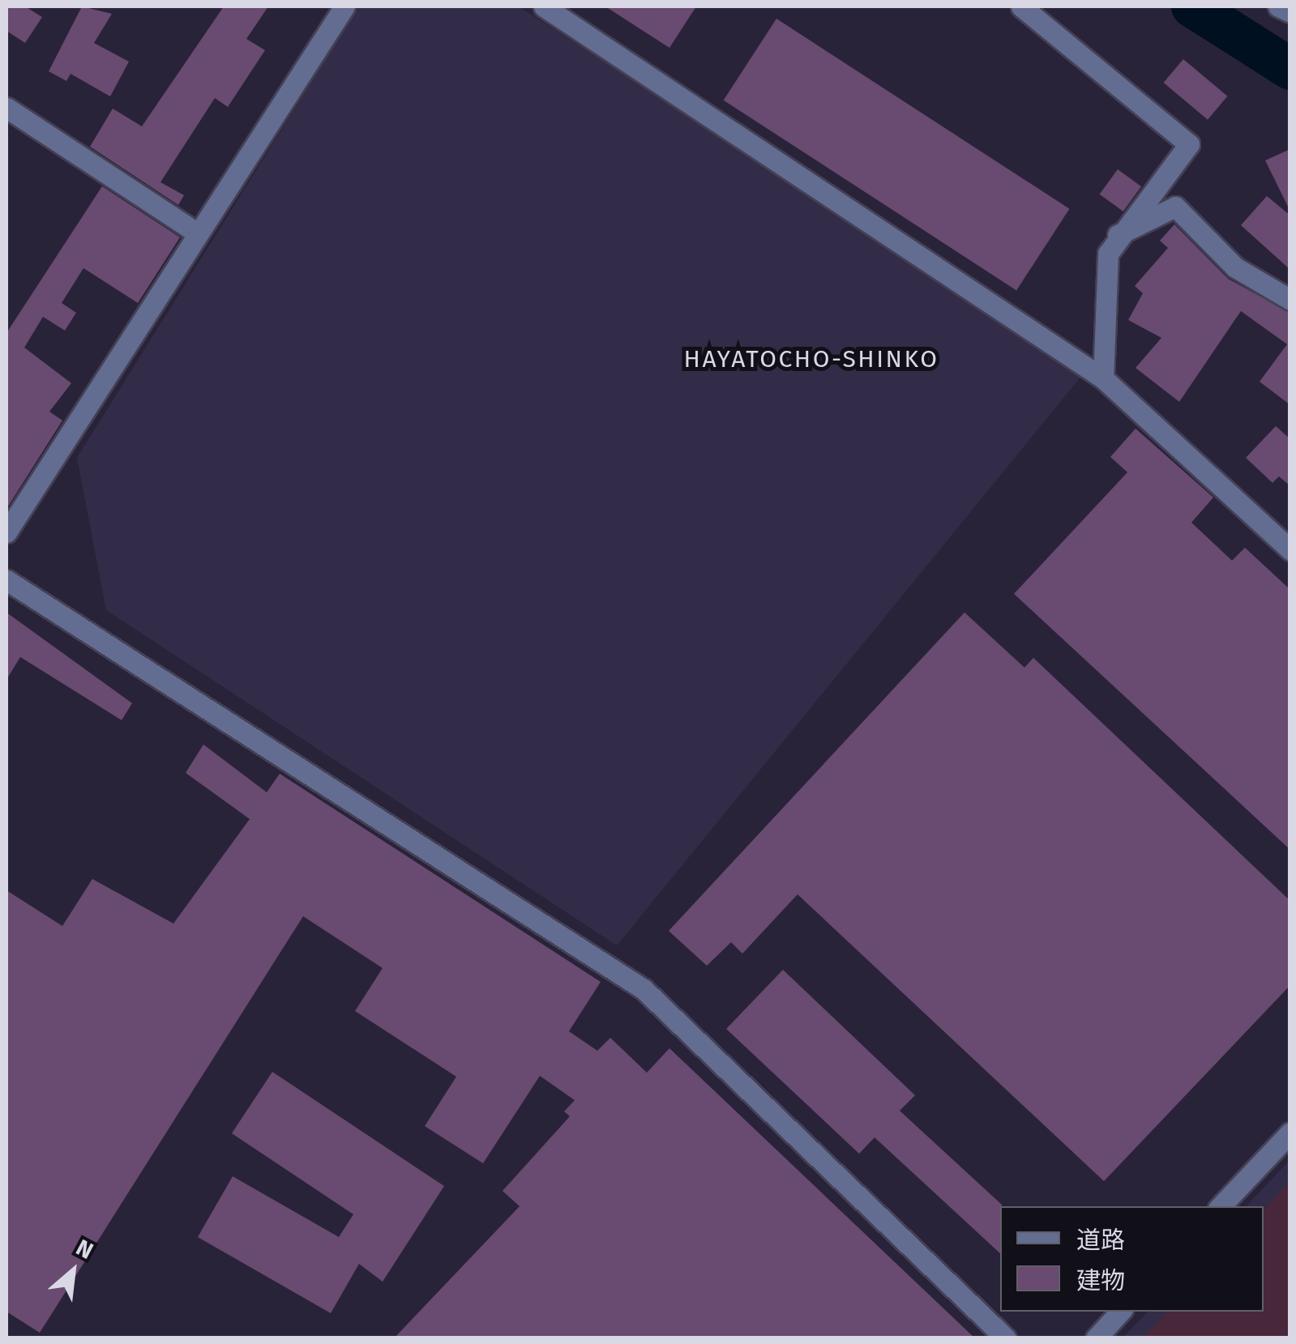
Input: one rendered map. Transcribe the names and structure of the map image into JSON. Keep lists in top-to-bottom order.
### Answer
{
  "districts": ["HAYATOCHO-SHINKO"],
  "legend": ["道路", "建物"],
  "north": "top right"
}
